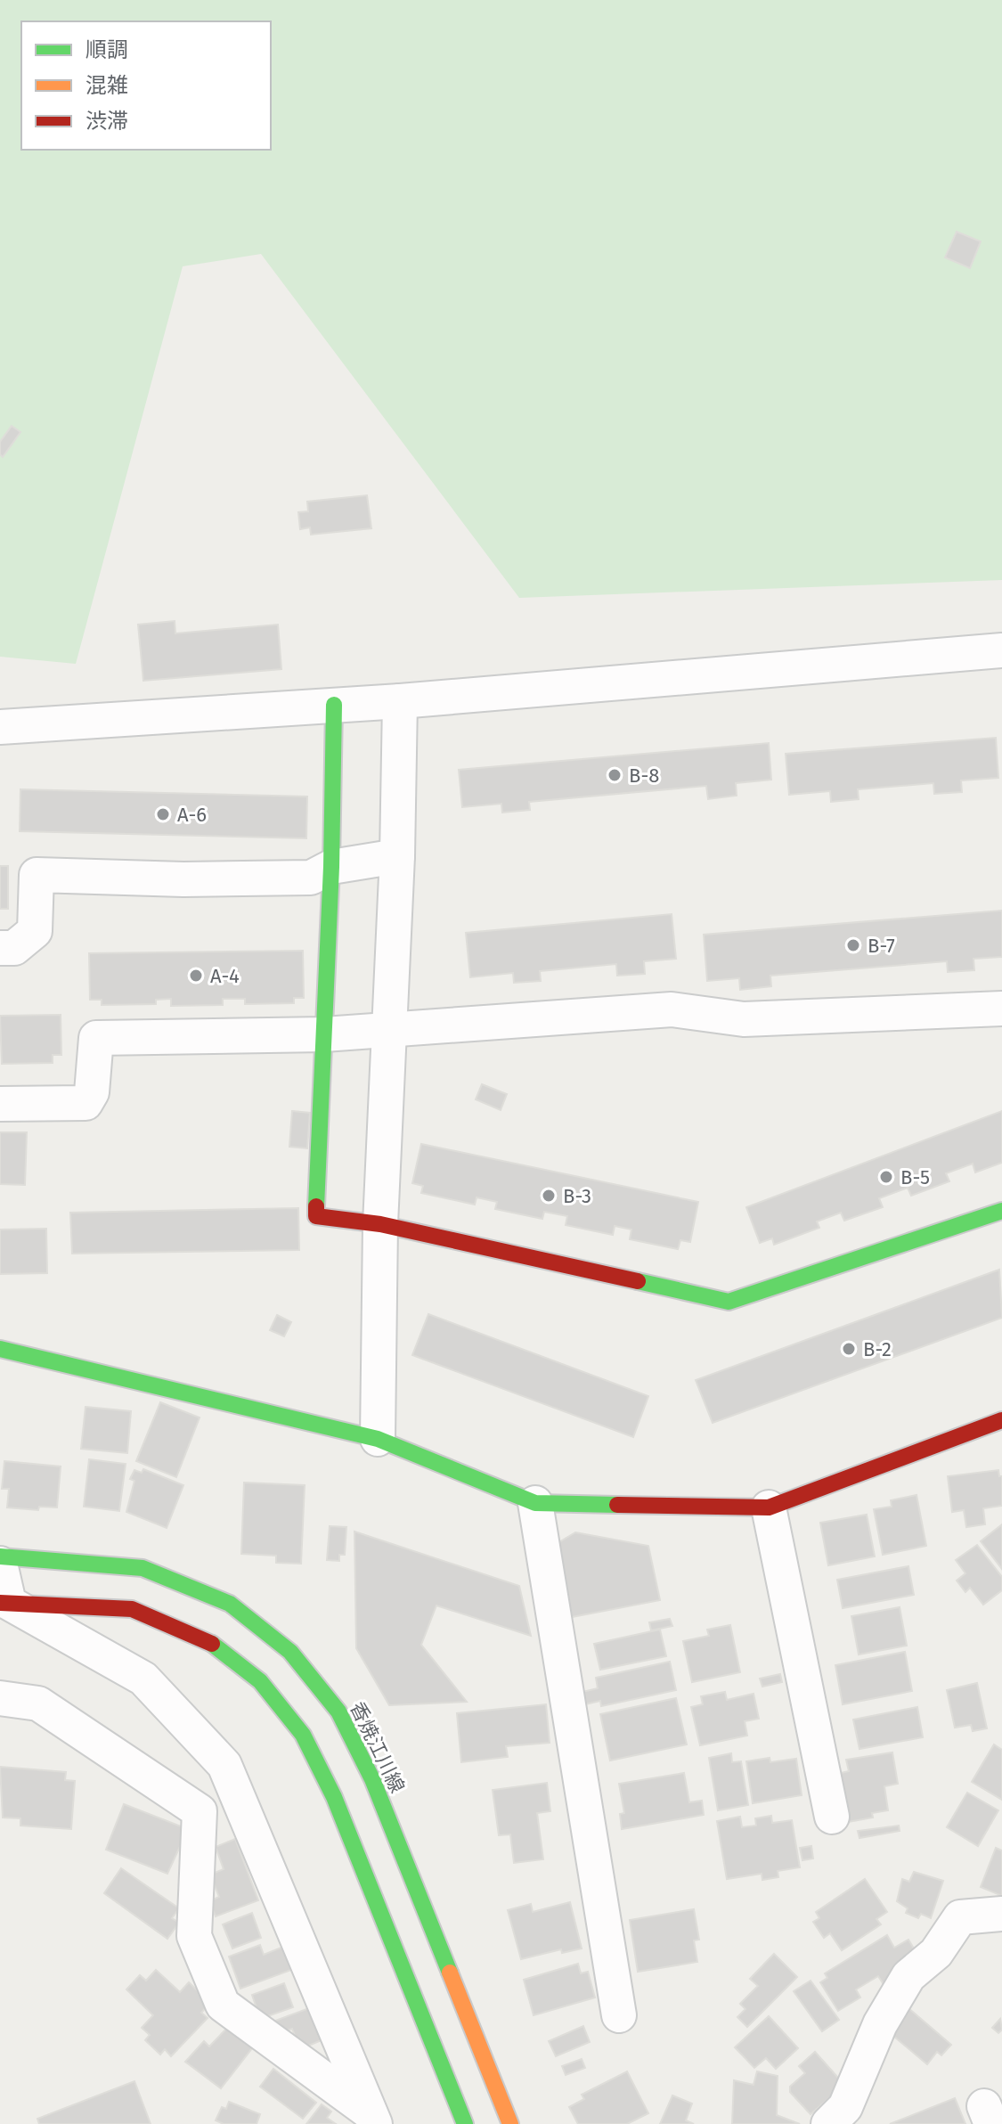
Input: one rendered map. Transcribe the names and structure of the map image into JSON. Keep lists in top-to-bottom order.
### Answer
{
  "streets": {
    "street": ["香焼江川線"]
  },
  "places": [
    "B-8",
    "A-6",
    "B-7",
    "A-4",
    "B-5",
    "B-3",
    "B-2"
  ],
  "legend": ["順調", "混雑", "渋滞"]
}
